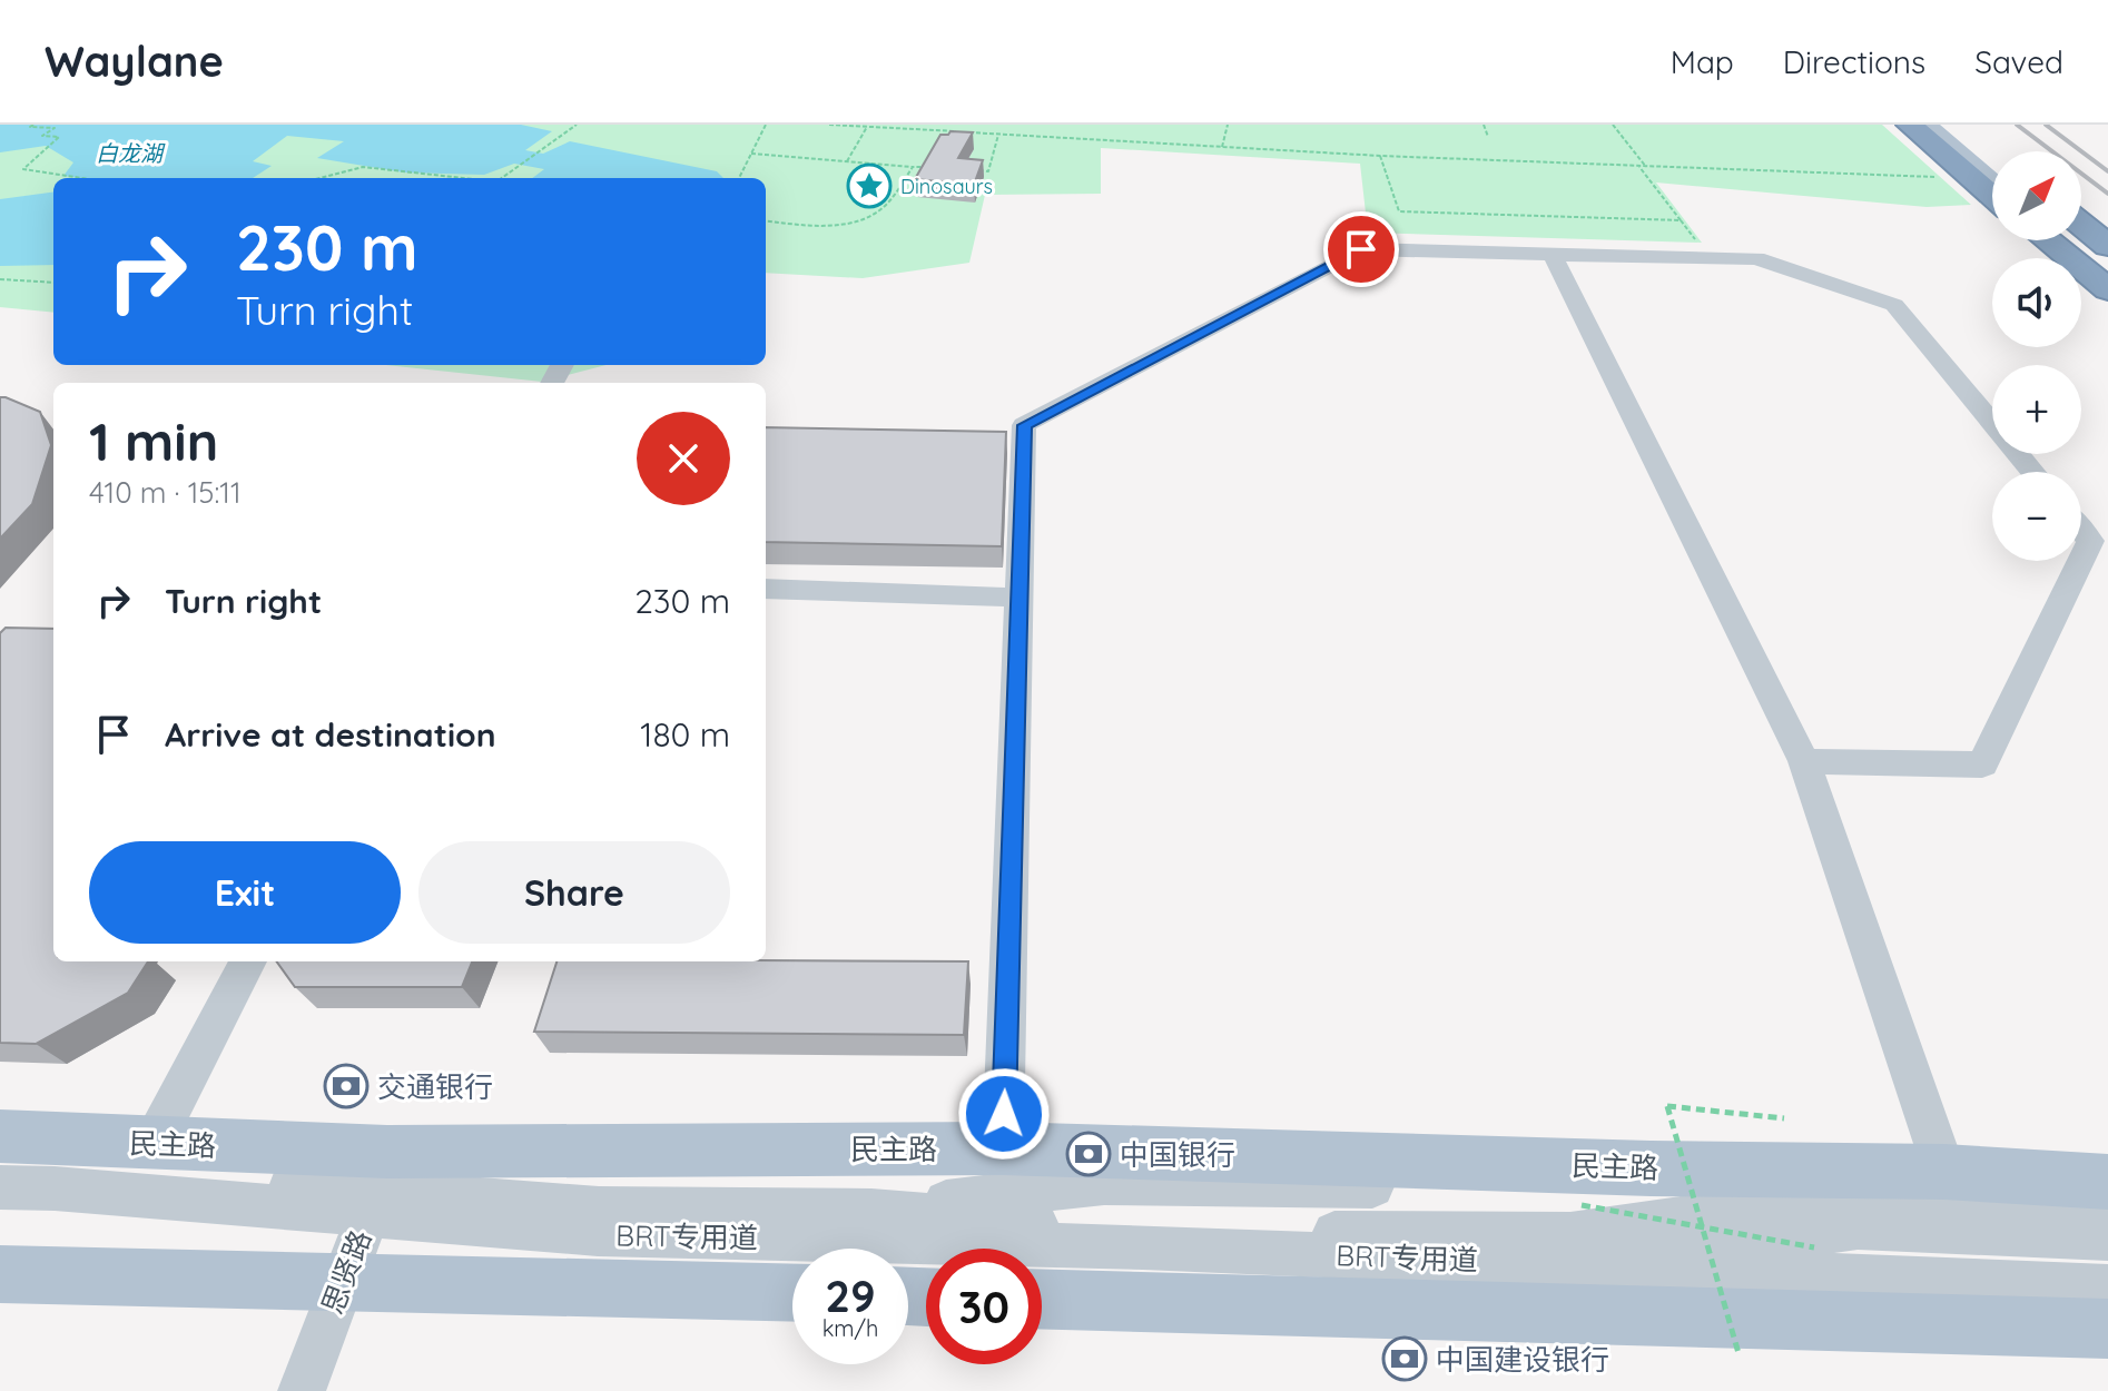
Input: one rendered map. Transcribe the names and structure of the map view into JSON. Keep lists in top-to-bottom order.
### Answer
{
  "streets": {
    "main road": ["民主路"],
    "street": ["BRT专用道", "思贤路"]
  },
  "crossings": [
    ["民主路", "BRT专用道"],
    ["民主路", "思贤路"],
    ["BRT专用道", "思贤路"]
  ],
  "water": ["白龙湖"],
  "places": {
    "place": ["Dinosaurs"],
    "bank": ["交通银行", "中国银行", "中国建设银行"]
  },
  "north": "top right",
  "page": {
    "header": "Waylane",
    "nav": ["Map", "Directions", "Saved"],
    "map_buttons": ["+", "−"],
    "turn": ["230 m", "Turn right"],
    "heading": ["1 min", "410 m · 15:11"],
    "list": [
      {
        "name": "Turn right",
        "value": "230 m"
      },
      {
        "name": "Arrive at destination",
        "value": "180 m"
      }
    ],
    "buttons": ["Exit", "Share"],
    "speed": "29 km/h",
    "limit": "30"
  }
}
